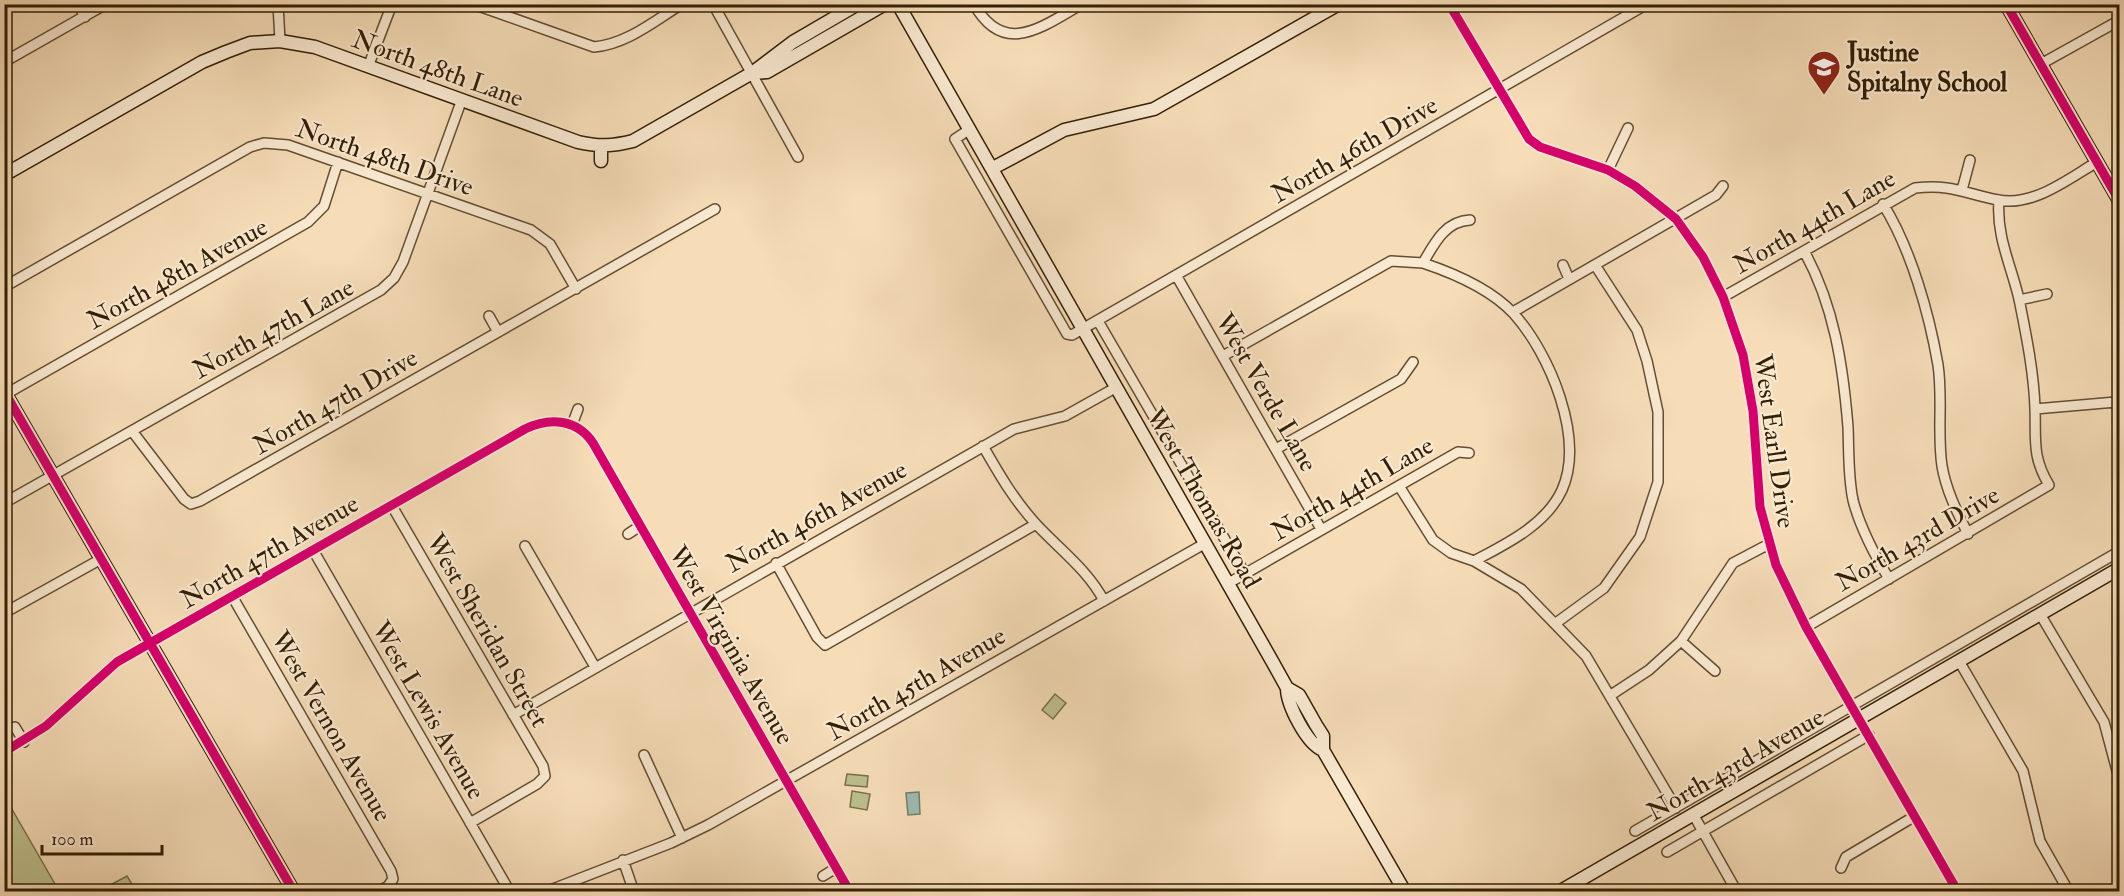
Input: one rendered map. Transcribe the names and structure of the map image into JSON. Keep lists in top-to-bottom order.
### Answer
{
  "streets": {
    "street": [
      "North 48th Lane",
      "North 46th Drive",
      "North 48th Drive",
      "North 44th Lane",
      "North 48th Avenue",
      "North 47th Lane",
      "West Verde Lane",
      "North 47th Drive",
      "West Earll Drive",
      "West Thomas Road",
      "North 46th Avenue",
      "North 43rd Drive",
      "North 47th Avenue",
      "West Sheridan Street",
      "West Virginia Avenue",
      "North 45th Avenue",
      "West Lewis Avenue",
      "West Vernon Avenue",
      "North 43rd Avenue"
    ]
  },
  "crossings": [
    ["North 48th Lane", "North 47th Lane"],
    ["North 46th Drive", "West Verde Lane"],
    ["North 46th Drive", "West Earll Drive"],
    ["North 46th Drive", "West Thomas Road"],
    ["North 48th Drive", "North 48th Avenue"],
    ["North 48th Drive", "North 47th Lane"],
    ["North 48th Drive", "North 47th Drive"],
    ["North 44th Lane", "West Verde Lane"],
    ["North 44th Lane", "West Earll Drive"],
    ["North 44th Lane", "West Thomas Road"],
    ["North 47th Lane", "North 47th Drive"],
    ["West Earll Drive", "North 43rd Drive"],
    ["West Earll Drive", "North 43rd Avenue"],
    ["West Thomas Road", "North 46th Avenue"],
    ["West Thomas Road", "North 45th Avenue"],
    ["North 46th Avenue", "West Sheridan Street"],
    ["North 46th Avenue", "West Virginia Avenue"],
    ["North 47th Avenue", "West Sheridan Street"],
    ["North 47th Avenue", "West Virginia Avenue"],
    ["North 47th Avenue", "West Lewis Avenue"],
    ["North 47th Avenue", "West Vernon Avenue"],
    ["West Sheridan Street", "West Lewis Avenue"],
    ["West Virginia Avenue", "North 45th Avenue"]
  ],
  "places": {
    "school or university": ["Justine Spitalny School"]
  },
  "scale_bar": "100 m"
}
